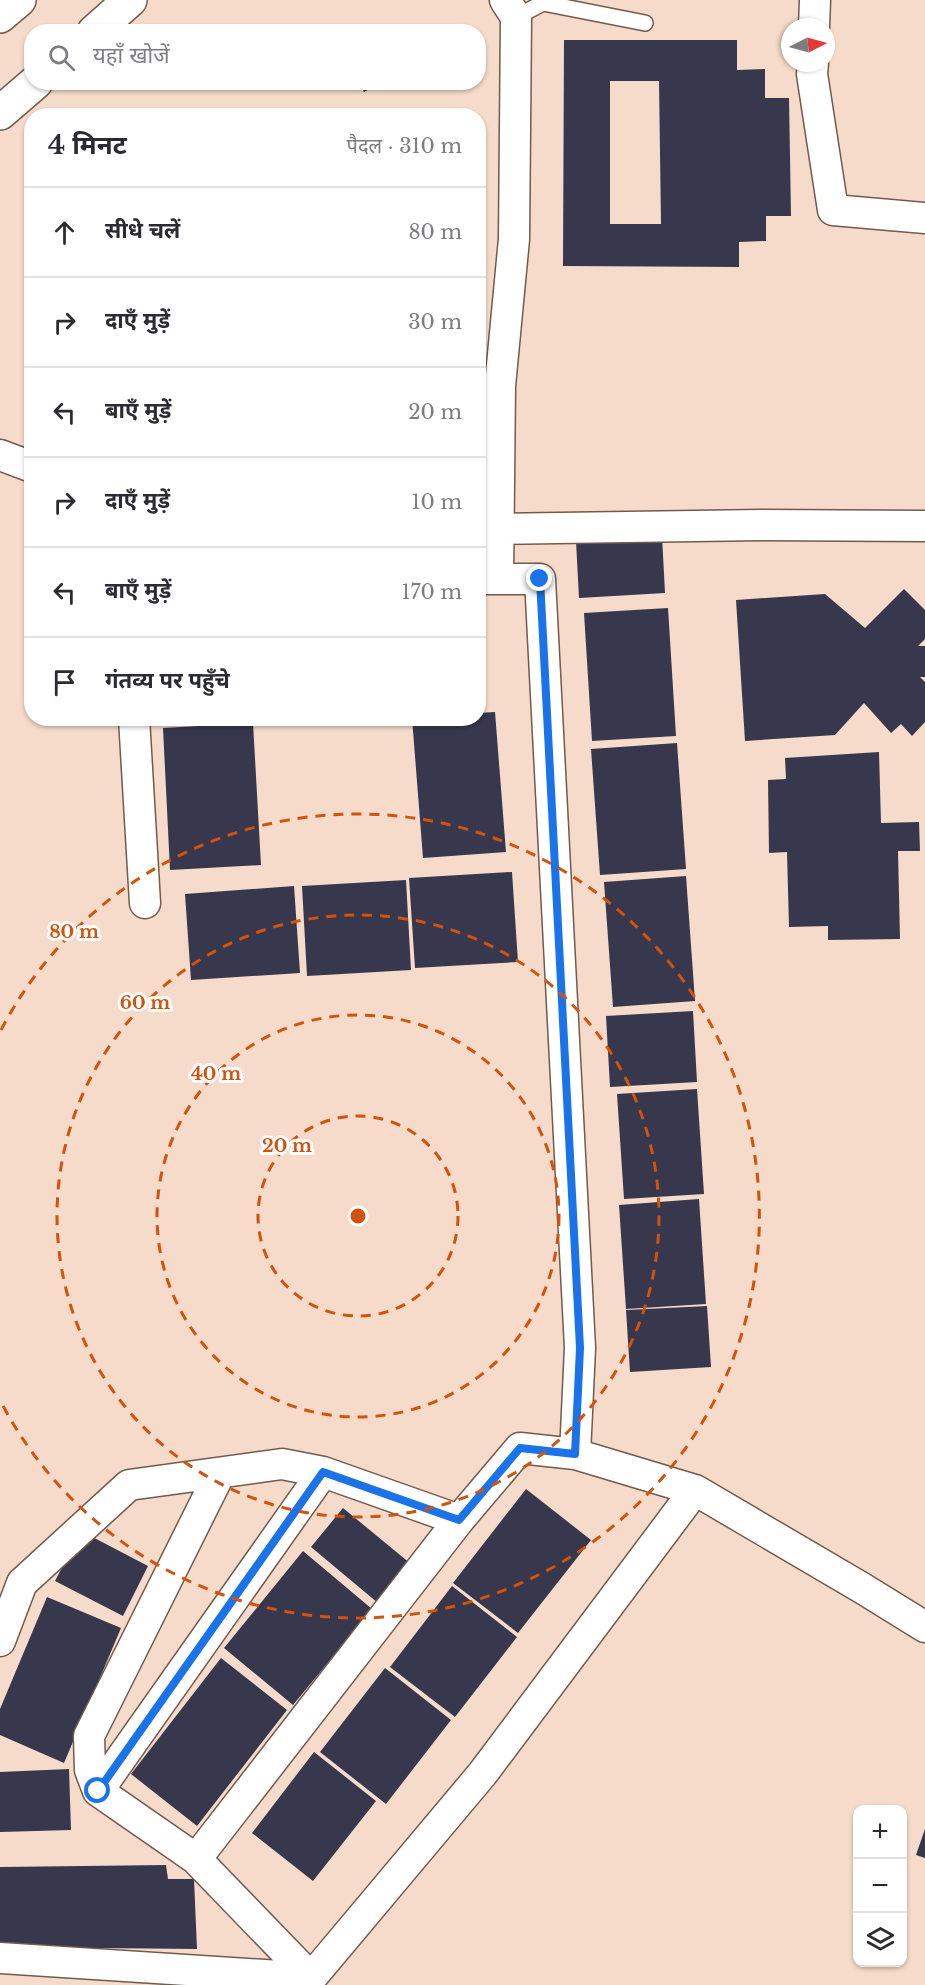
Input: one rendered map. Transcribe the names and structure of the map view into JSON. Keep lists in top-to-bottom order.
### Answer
{
  "north": "right",
  "page": {
    "search": "यहाँ खोजें",
    "heading": ["4 मिनट", "पैदल · 310 m"],
    "list": [
      ["सीधे चलें", "80 m"],
      ["दाएँ मुड़ें", "30 m"],
      ["बाएँ मुड़ें", "20 m"],
      ["दाएँ मुड़ें", "10 m"],
      ["बाएँ मुड़ें", "170 m"],
      "गंतव्य पर पहुँचे"
    ],
    "map_buttons": ["+", "−"]
  },
  "rings": [
    "80 m",
    "60 m",
    "40 m",
    "20 m"
  ]
}
